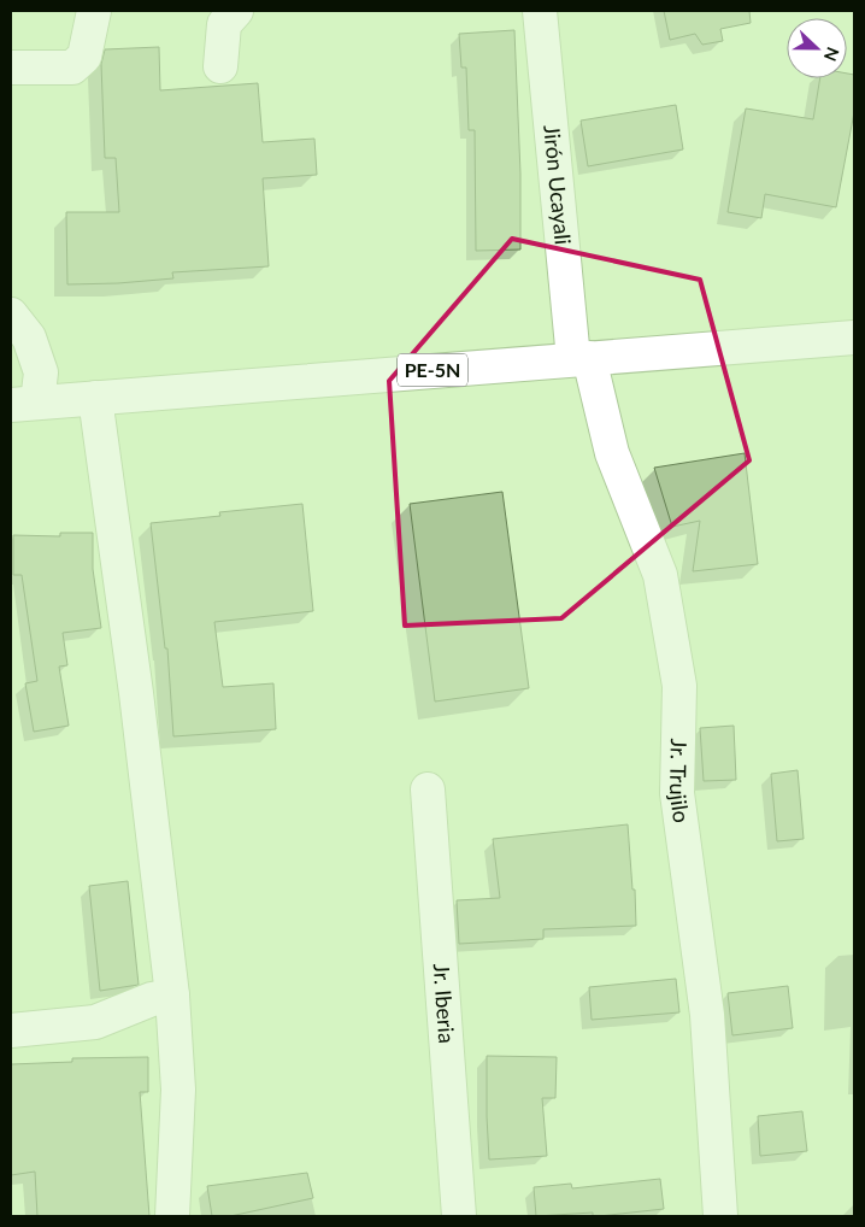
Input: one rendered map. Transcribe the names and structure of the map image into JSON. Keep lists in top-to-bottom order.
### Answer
{
  "streets": {
    "main road": [
      "Jirón Ucayali",
      "PE-5N",
      "Jr. Trujilo",
      "Jr. Iberia"
    ]
  },
  "crossings": [
    ["Jirón Ucayali", "PE-5N"],
    ["Jirón Ucayali", "Jr. Trujilo"],
    ["PE-5N", "Jr. Trujilo"]
  ],
  "north": "right"
}
